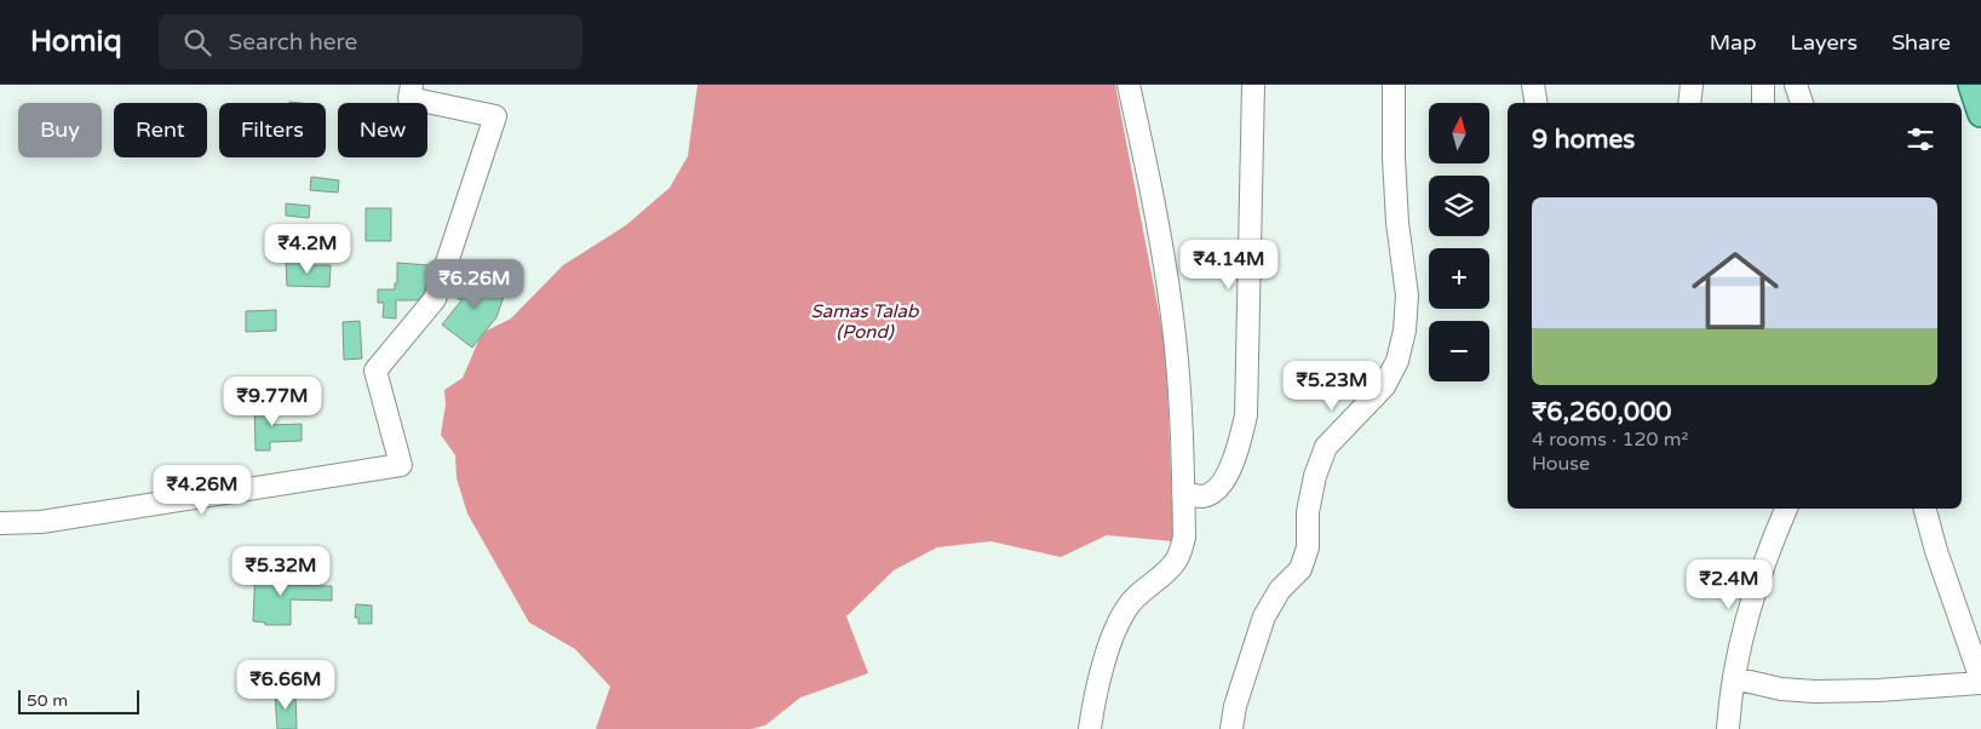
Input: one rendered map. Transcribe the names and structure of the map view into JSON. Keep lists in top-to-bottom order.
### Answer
{
  "water": ["Samas Talab (Pond)"],
  "scale_bar": "50 m",
  "north": "top",
  "page": {
    "header": "Homiq",
    "search": "Search here",
    "nav": ["Map", "Layers", "Share"],
    "map_buttons": ["+", "−"],
    "chip": [
      "Buy",
      "Rent",
      "Filters",
      "New"
    ],
    "heading": "9 homes",
    "list": [
      {
        "name": "₹6,260,000",
        "note": "4 rooms · 120 m² · House"
      }
    ],
    "price": [
      "₹4.2M",
      "₹4.14M",
      "₹6.26M",
      "₹5.23M",
      "₹9.77M",
      "₹4.26M",
      "₹5.32M",
      "₹2.4M",
      "₹6.66M"
    ],
    "scale": "50 m"
  }
}
